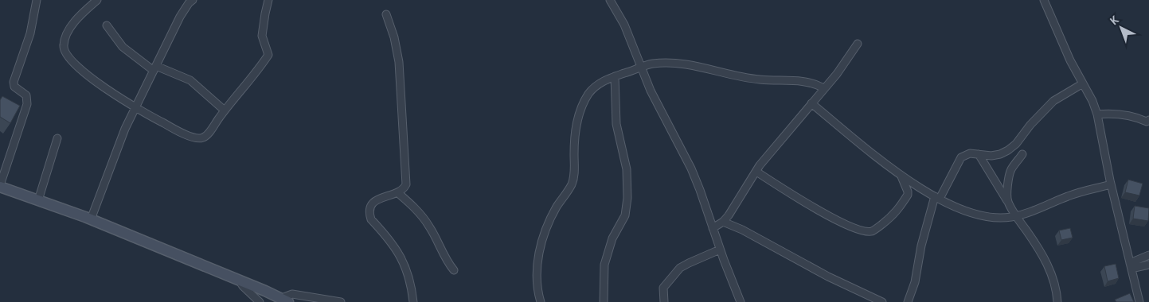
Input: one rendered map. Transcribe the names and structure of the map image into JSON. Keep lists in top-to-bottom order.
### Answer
{
  "north": "top left"
}
